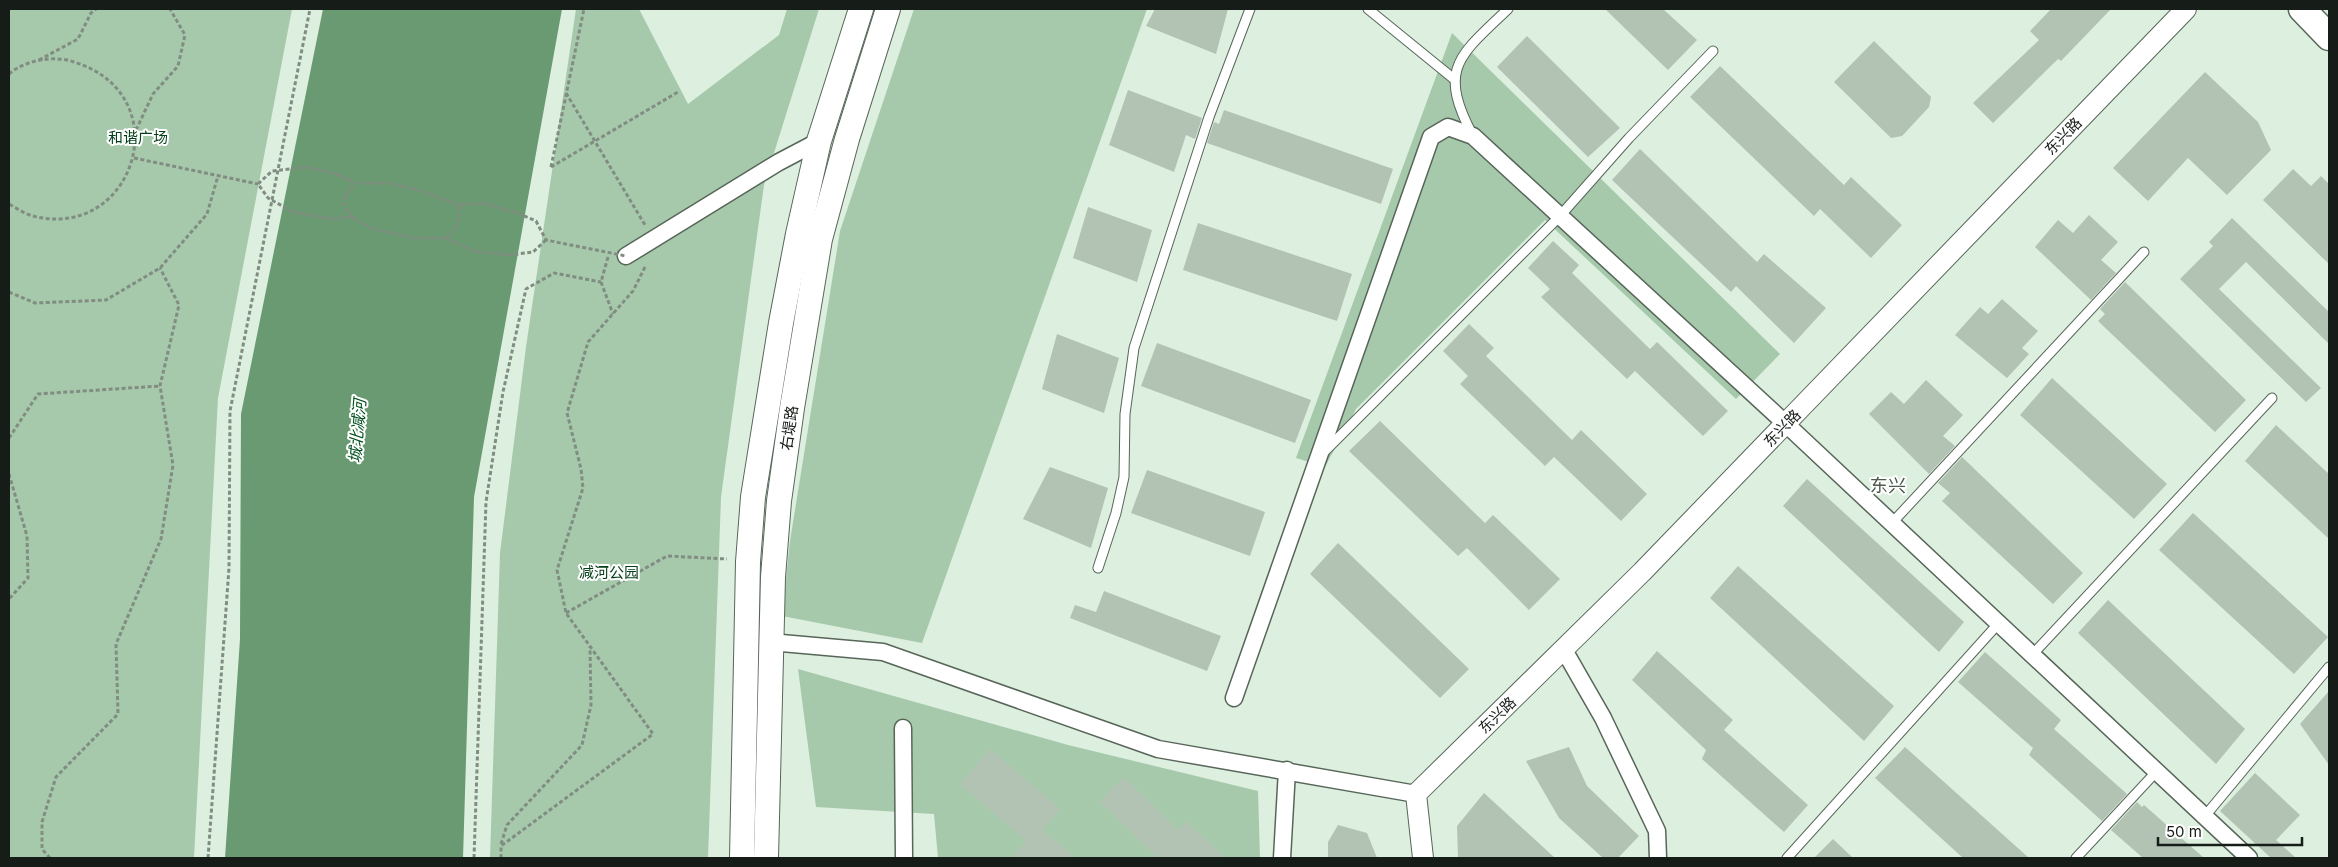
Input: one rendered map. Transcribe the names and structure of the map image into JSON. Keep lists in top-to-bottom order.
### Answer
{
  "streets": {
    "main road": ["右堤路"],
    "street": ["东兴路"]
  },
  "districts": ["东兴"],
  "water": ["城北减河"],
  "parks": ["和谐广场", "减河公园"],
  "scale_bar": "50 m"
}
